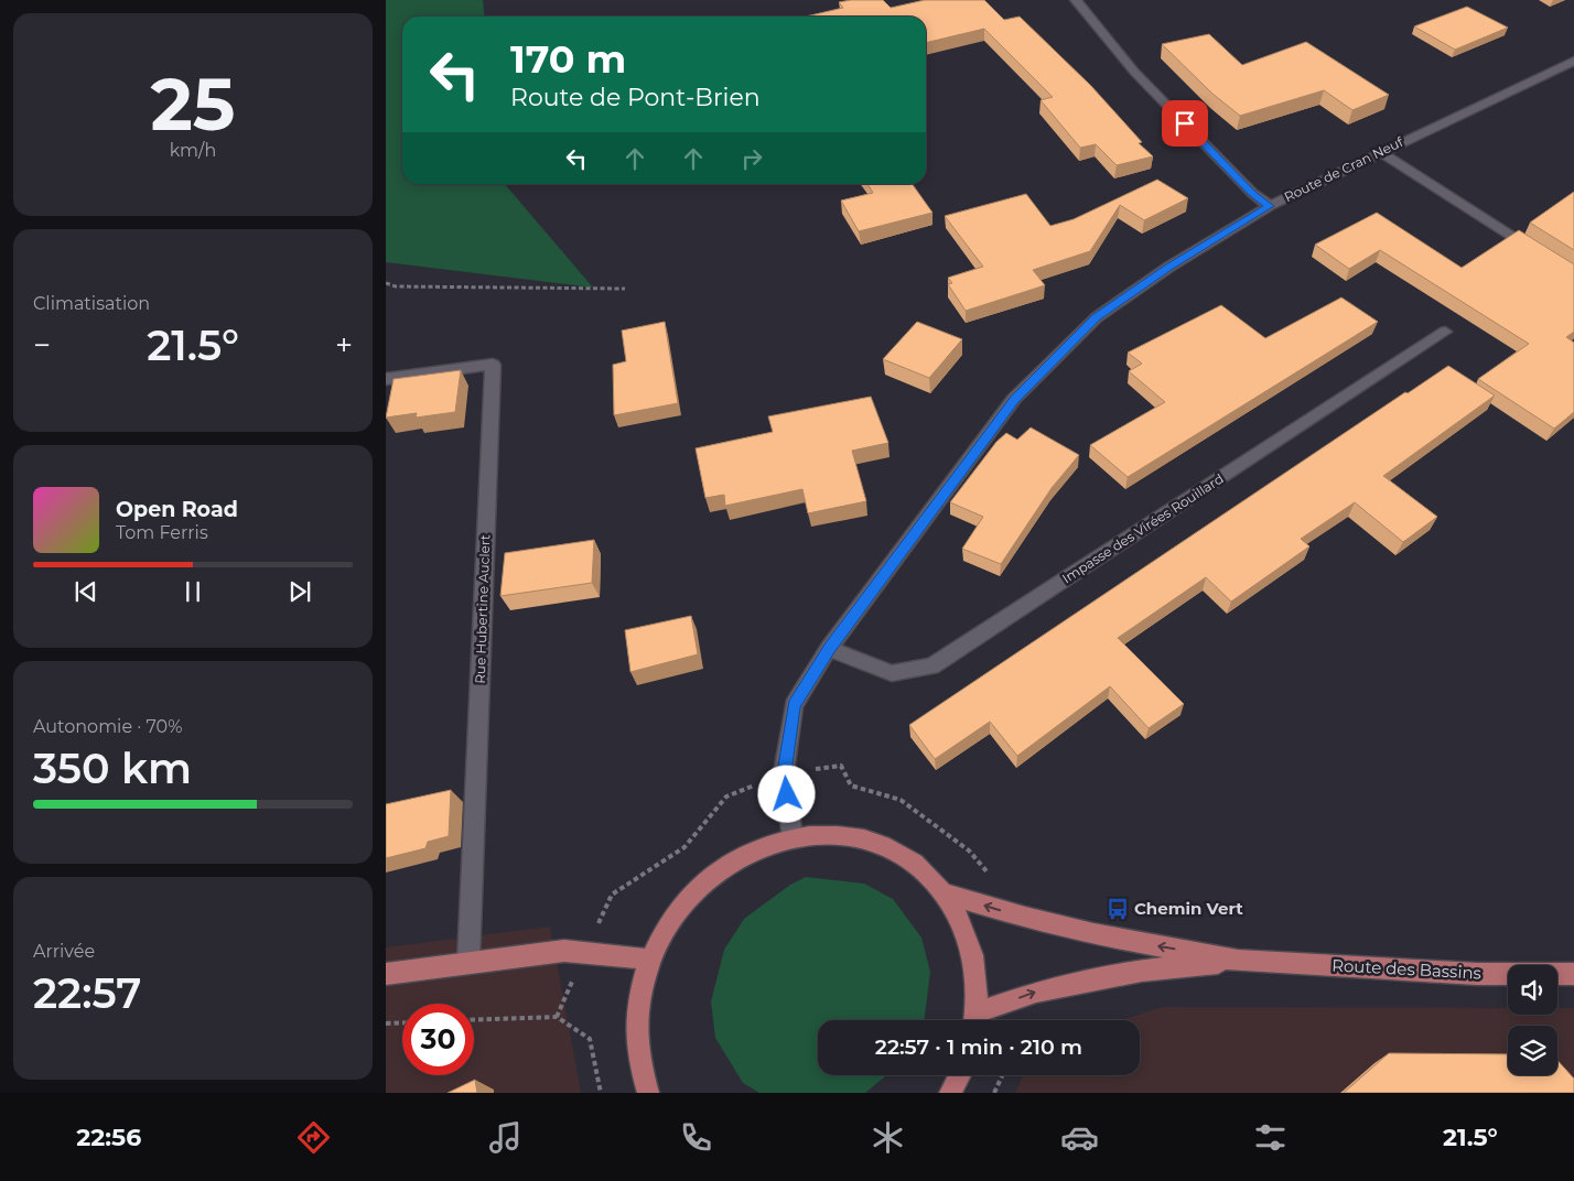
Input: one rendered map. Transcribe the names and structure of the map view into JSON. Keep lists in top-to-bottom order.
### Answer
{
  "streets": {
    "main road": ["Route des Bassins"],
    "street": ["Route de Cran Neuf", "Impasse des Virées Rouillard", "Rue Hubertine Auclert"]
  },
  "crossings": [
    ["Route de Cran Neuf", "Impasse des Virées Rouillard"]
  ],
  "places": {
    "bus stop": ["Chemin Vert"]
  },
  "page": {
    "tile": [
      ["25", "km/h"],
      "Climatisation",
      ["Autonomie · 70%", "350 km"],
      ["Arrivée", "22:57"]
    ],
    "turn": ["170 m", "Route de Pont-Brien"],
    "heat": ["−", "21.5°", "+"],
    "song": ["Open Road", "Tom Ferris"],
    "limit": "30",
    "trip": "22:57 · 1 min · 210 m",
    "tabs": ["22:56", "21.5°"]
  }
}
